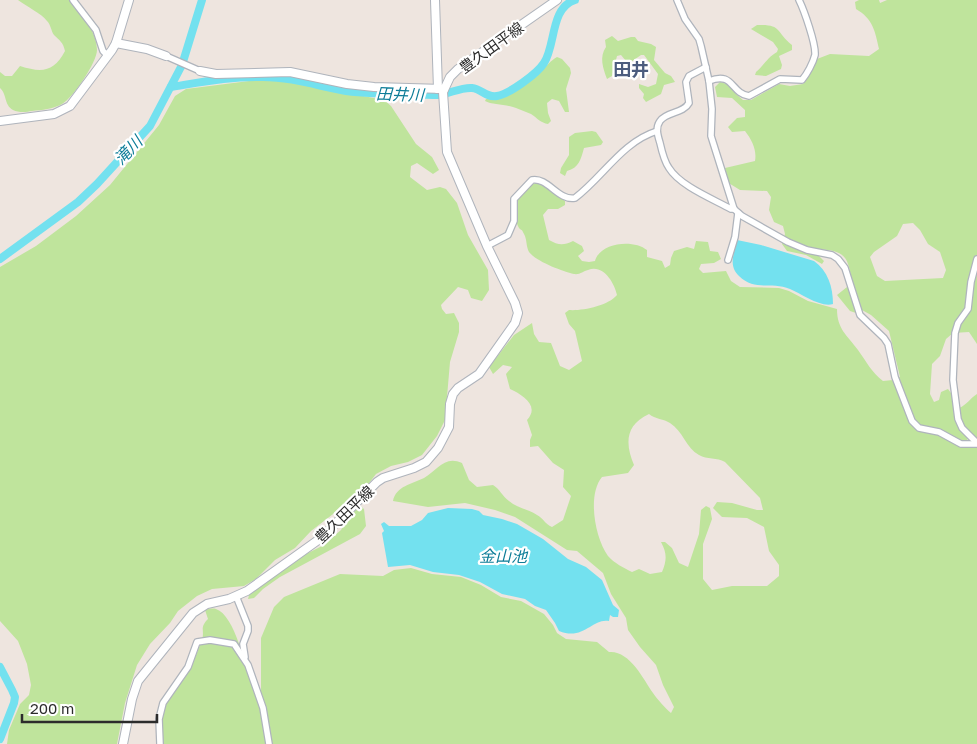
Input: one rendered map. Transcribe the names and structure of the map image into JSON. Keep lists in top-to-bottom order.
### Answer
{
  "streets": {
    "main road": ["豊久田平線"]
  },
  "districts": ["田井"],
  "water": ["田井川", "滝川", "金山池"],
  "scale_bar": "200 m"
}
